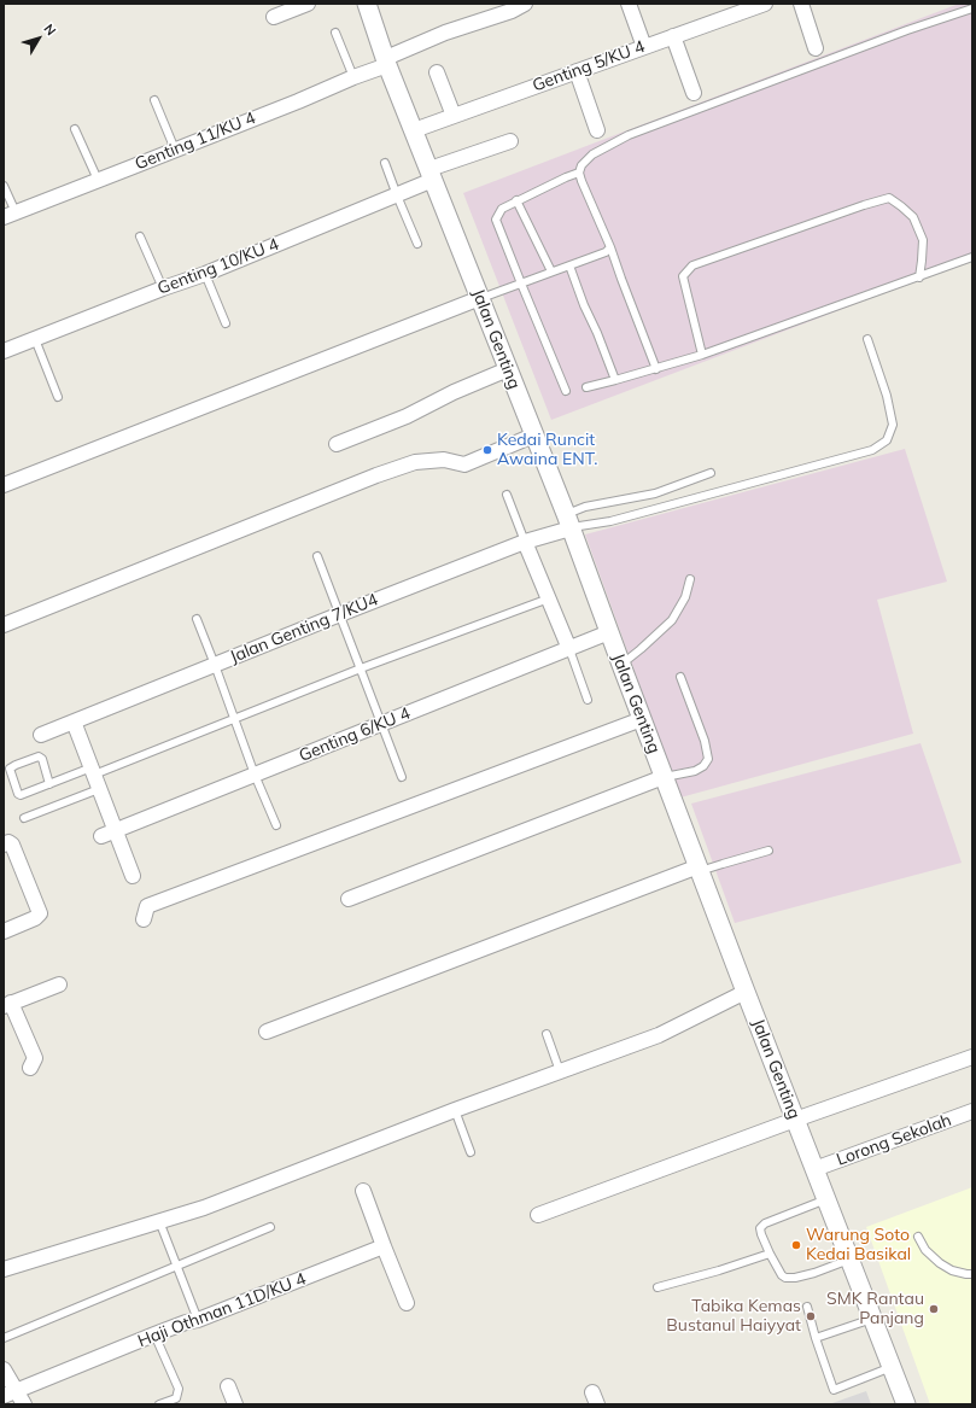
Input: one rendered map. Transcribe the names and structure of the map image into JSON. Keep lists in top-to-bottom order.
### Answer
{
  "streets": {
    "street": [
      "Genting 5/KU 4",
      "Genting 11/KU 4",
      "Genting 10/KU 4",
      "Jalan Genting",
      "Jalan Genting 7/KU4",
      "Genting 6/KU 4",
      "Lorong Sekolah",
      "Haji Othman 11D/KU 4"
    ]
  },
  "crossings": [
    ["Genting 5/KU 4", "Jalan Genting"],
    ["Genting 11/KU 4", "Jalan Genting"],
    ["Genting 10/KU 4", "Jalan Genting"],
    ["Jalan Genting", "Jalan Genting 7/KU4"],
    ["Jalan Genting", "Genting 6/KU 4"],
    ["Jalan Genting", "Lorong Sekolah"]
  ],
  "places": [
    "Kedai Runcit Awaina ENT.",
    "Warung Soto Kedai Basikal",
    "SMK Rantau Panjang",
    "Tabika Kemas Bustanul Haiyyat"
  ],
  "north": "top right"
}
